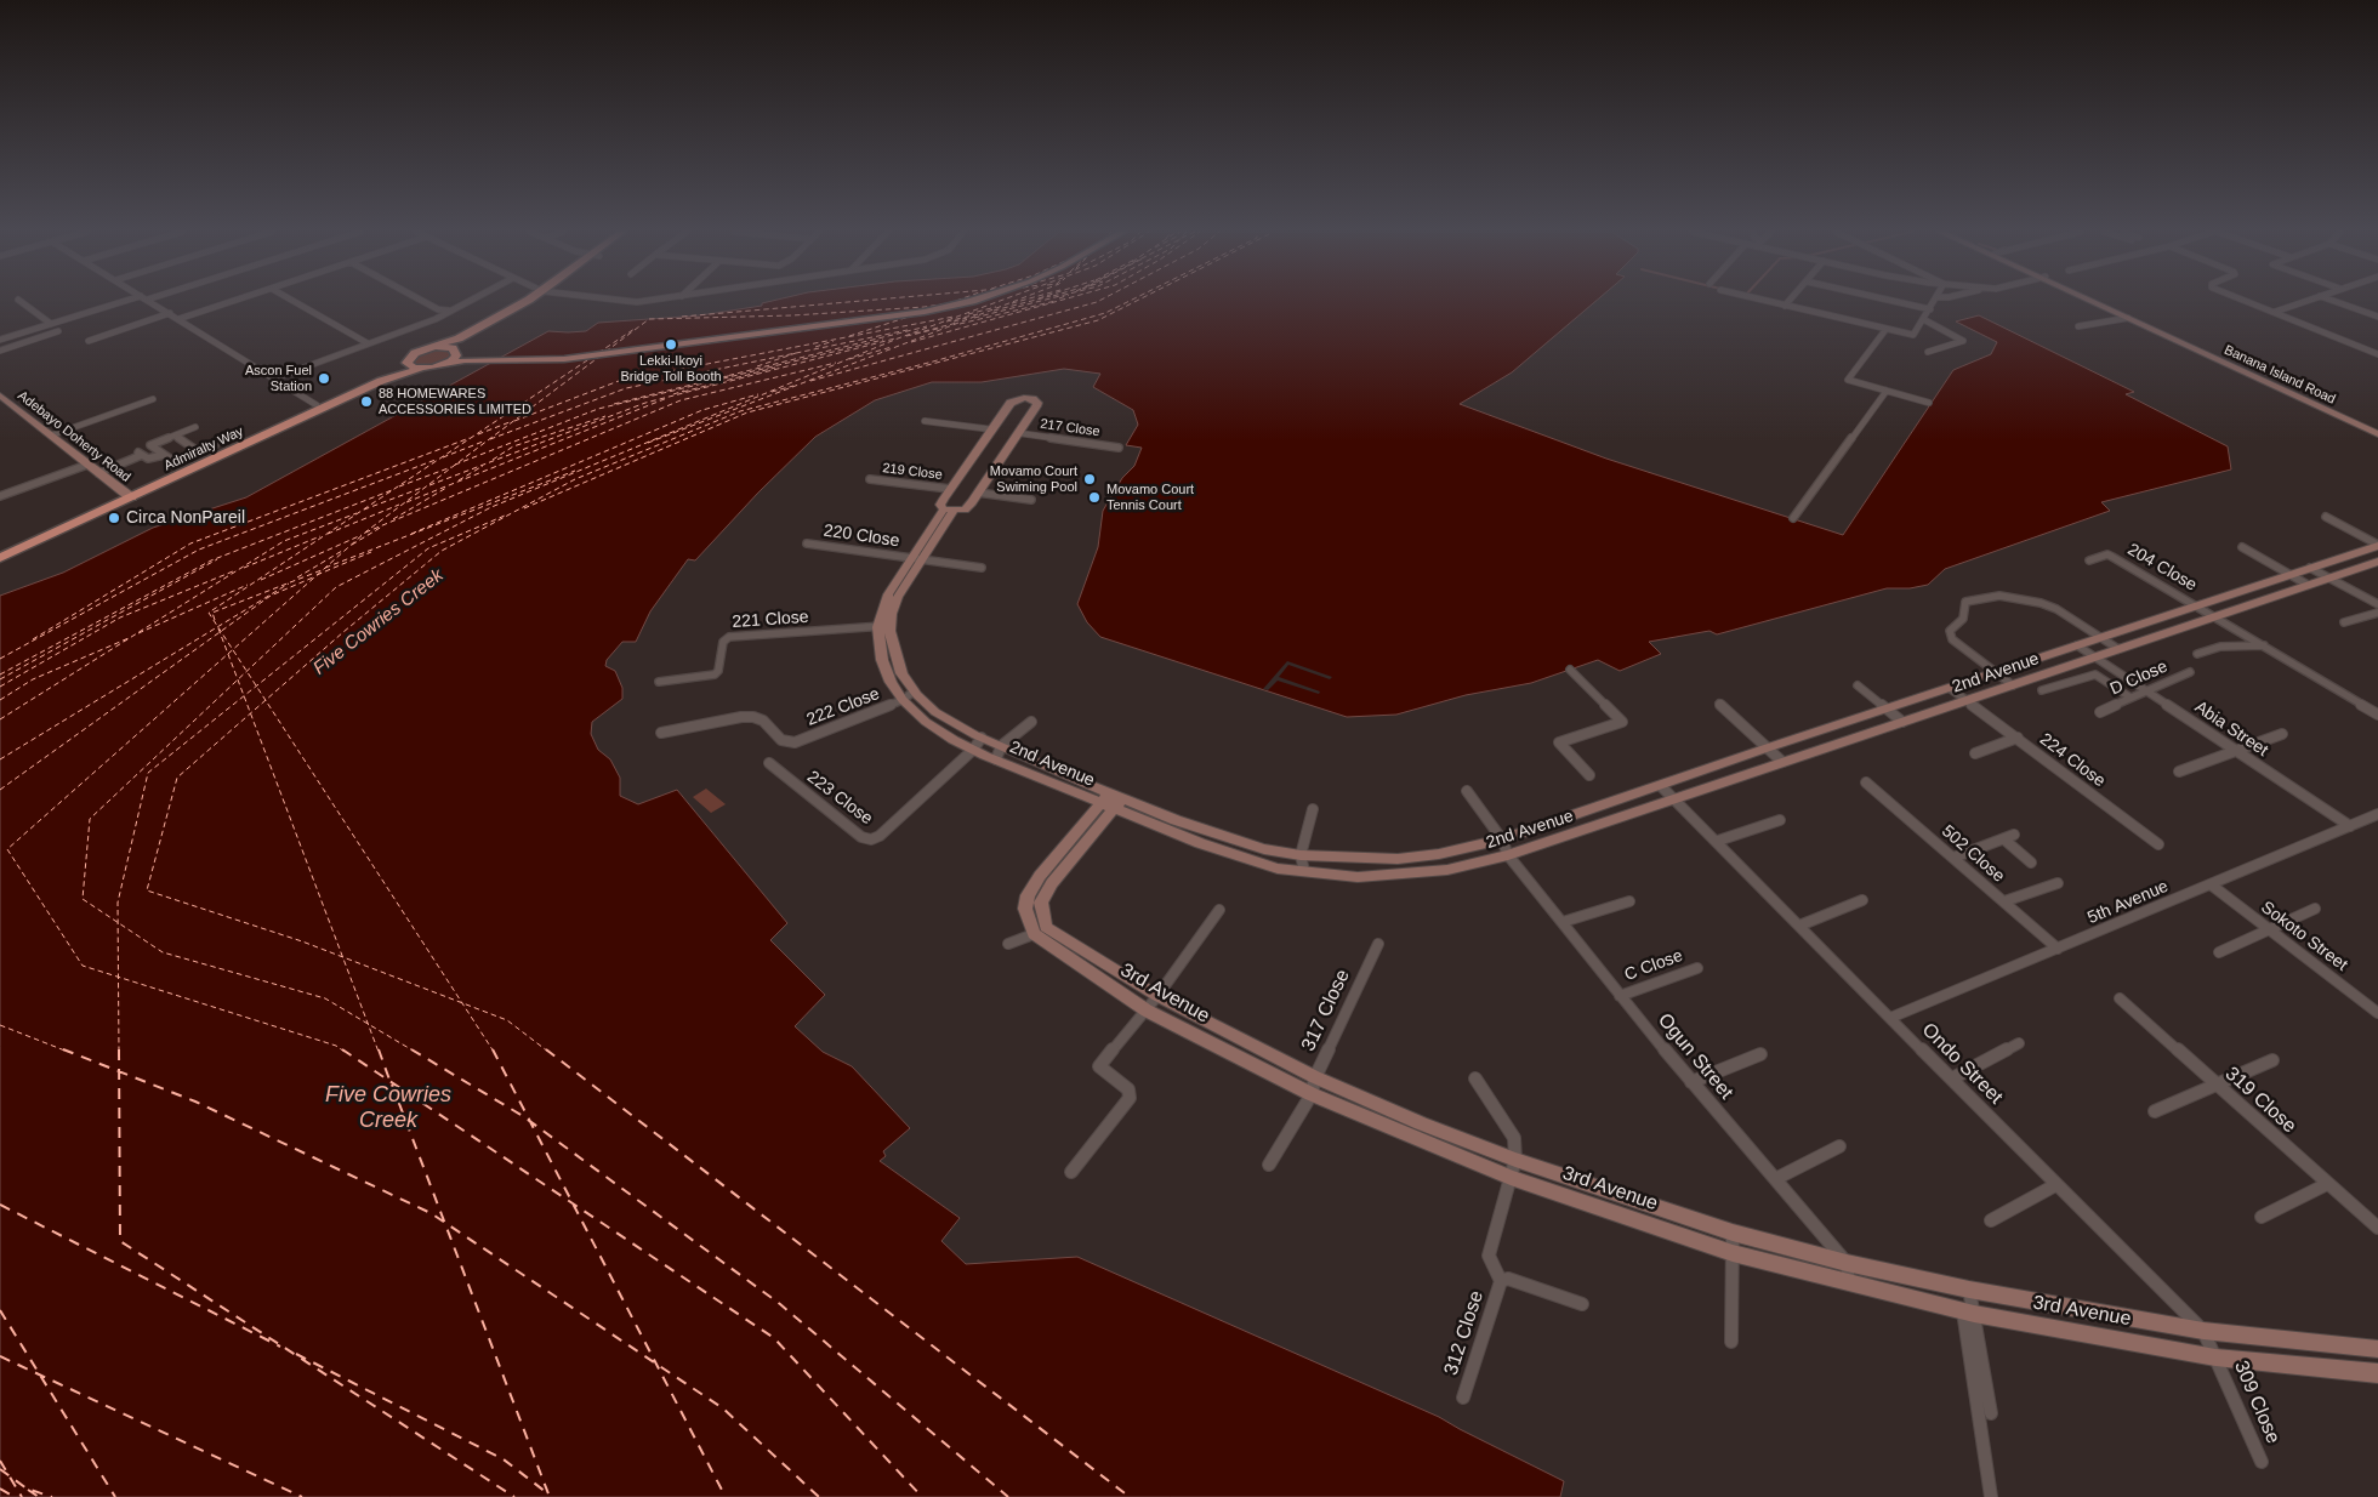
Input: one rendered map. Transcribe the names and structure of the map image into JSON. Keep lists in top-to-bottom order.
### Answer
{
  "streets": {
    "main road": ["Admiralty Way"],
    "street": [
      "Banana Island Road",
      "217 Close",
      "Adebayo Doherty Road",
      "219 Close",
      "220 Close",
      "204 Close",
      "221 Close",
      "2nd Avenue",
      "D Close",
      "222 Close",
      "Abia Street",
      "224 Close",
      "223 Close",
      "502 Close",
      "5th Avenue",
      "Sokoto Street",
      "C Close",
      "3rd Avenue",
      "317 Close",
      "Ogun Street",
      "Ondo Street",
      "319 Close",
      "312 Close",
      "309 Close"
    ]
  },
  "crossings": [
    ["217 Close", "2nd Avenue"],
    ["Adebayo Doherty Road", "Admiralty Way"],
    ["219 Close", "2nd Avenue"],
    ["220 Close", "2nd Avenue"],
    ["204 Close", "2nd Avenue"],
    ["221 Close", "2nd Avenue"],
    ["2nd Avenue", "222 Close"],
    ["2nd Avenue", "Abia Street"],
    ["2nd Avenue", "224 Close"],
    ["2nd Avenue", "223 Close"],
    ["2nd Avenue", "Ogun Street"],
    ["2nd Avenue", "Ondo Street"],
    ["D Close", "Abia Street"],
    ["Abia Street", "5th Avenue"],
    ["502 Close", "5th Avenue"],
    ["5th Avenue", "Sokoto Street"],
    ["5th Avenue", "Ondo Street"],
    ["C Close", "Ogun Street"],
    ["3rd Avenue", "317 Close"],
    ["3rd Avenue", "Ogun Street"],
    ["3rd Avenue", "Ondo Street"],
    ["3rd Avenue", "312 Close"],
    ["3rd Avenue", "309 Close"],
    ["Ondo Street", "309 Close"]
  ],
  "water": ["Five Cowries Creek"],
  "places": [
    "Lekki-Ikoyi Bridge Toll Booth",
    "Ascon Fuel Station",
    "88 HOMEWARES ACCESSORIES LIMITED",
    "Movamo Court Swiming Pool",
    "Movamo Court Tennis Court",
    "Circa NonPareil"
  ]
}
